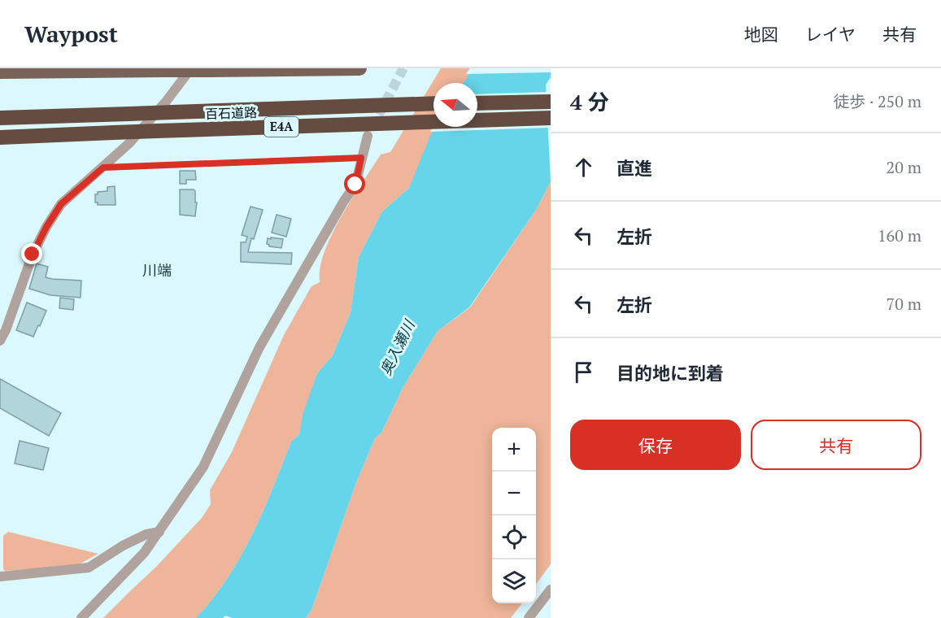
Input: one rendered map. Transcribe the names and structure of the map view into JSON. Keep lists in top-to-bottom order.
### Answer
{
  "streets": {
    "highway": ["百石道路", "E4A"]
  },
  "districts": ["川端"],
  "water": ["奥入瀬川"],
  "north": "left",
  "page": {
    "header": "Waypost",
    "nav": ["地図", "レイヤ", "共有"],
    "heading": ["4 分", "徒歩 · 250 m"],
    "list": [
      ["直進", "20 m"],
      ["左折", "160 m"],
      ["左折", "70 m"],
      "目的地に到着"
    ],
    "buttons": ["保存", "共有"],
    "map_buttons": ["+", "−"]
  }
}
